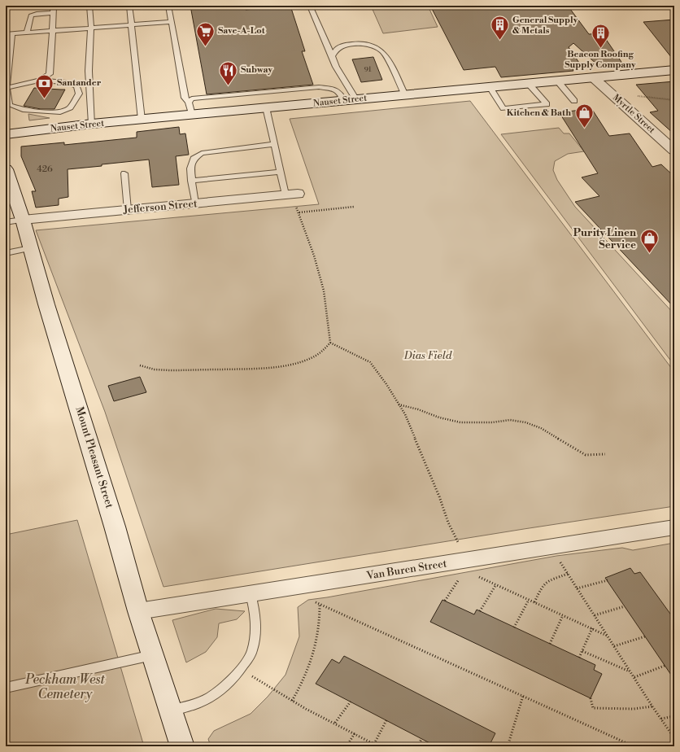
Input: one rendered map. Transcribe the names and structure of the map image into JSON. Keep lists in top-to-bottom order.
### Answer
{
  "streets": {
    "main road": ["Nauset Street", "Mount Pleasant Street"],
    "street": ["Myrtle Street", "Jefferson Street", "Van Buren Street"]
  },
  "crossings": [
    ["Nauset Street", "Myrtle Street"],
    ["Jefferson Street", "Mount Pleasant Street"],
    ["Mount Pleasant Street", "Van Buren Street"]
  ],
  "parks": ["Dias Field", "Peckham West Cemetery"],
  "places": {
    "building": ["General Supply & Metals", "Beacon Roofing Supply Company"],
    "supermarket": ["Save-A-Lot"],
    "restaurant": ["Subway"],
    "bank": ["Santander"],
    "shop": ["Kitchen & Bath", "Purity Linen Service"]
  },
  "house_numbers": ["91", "426"]
}
